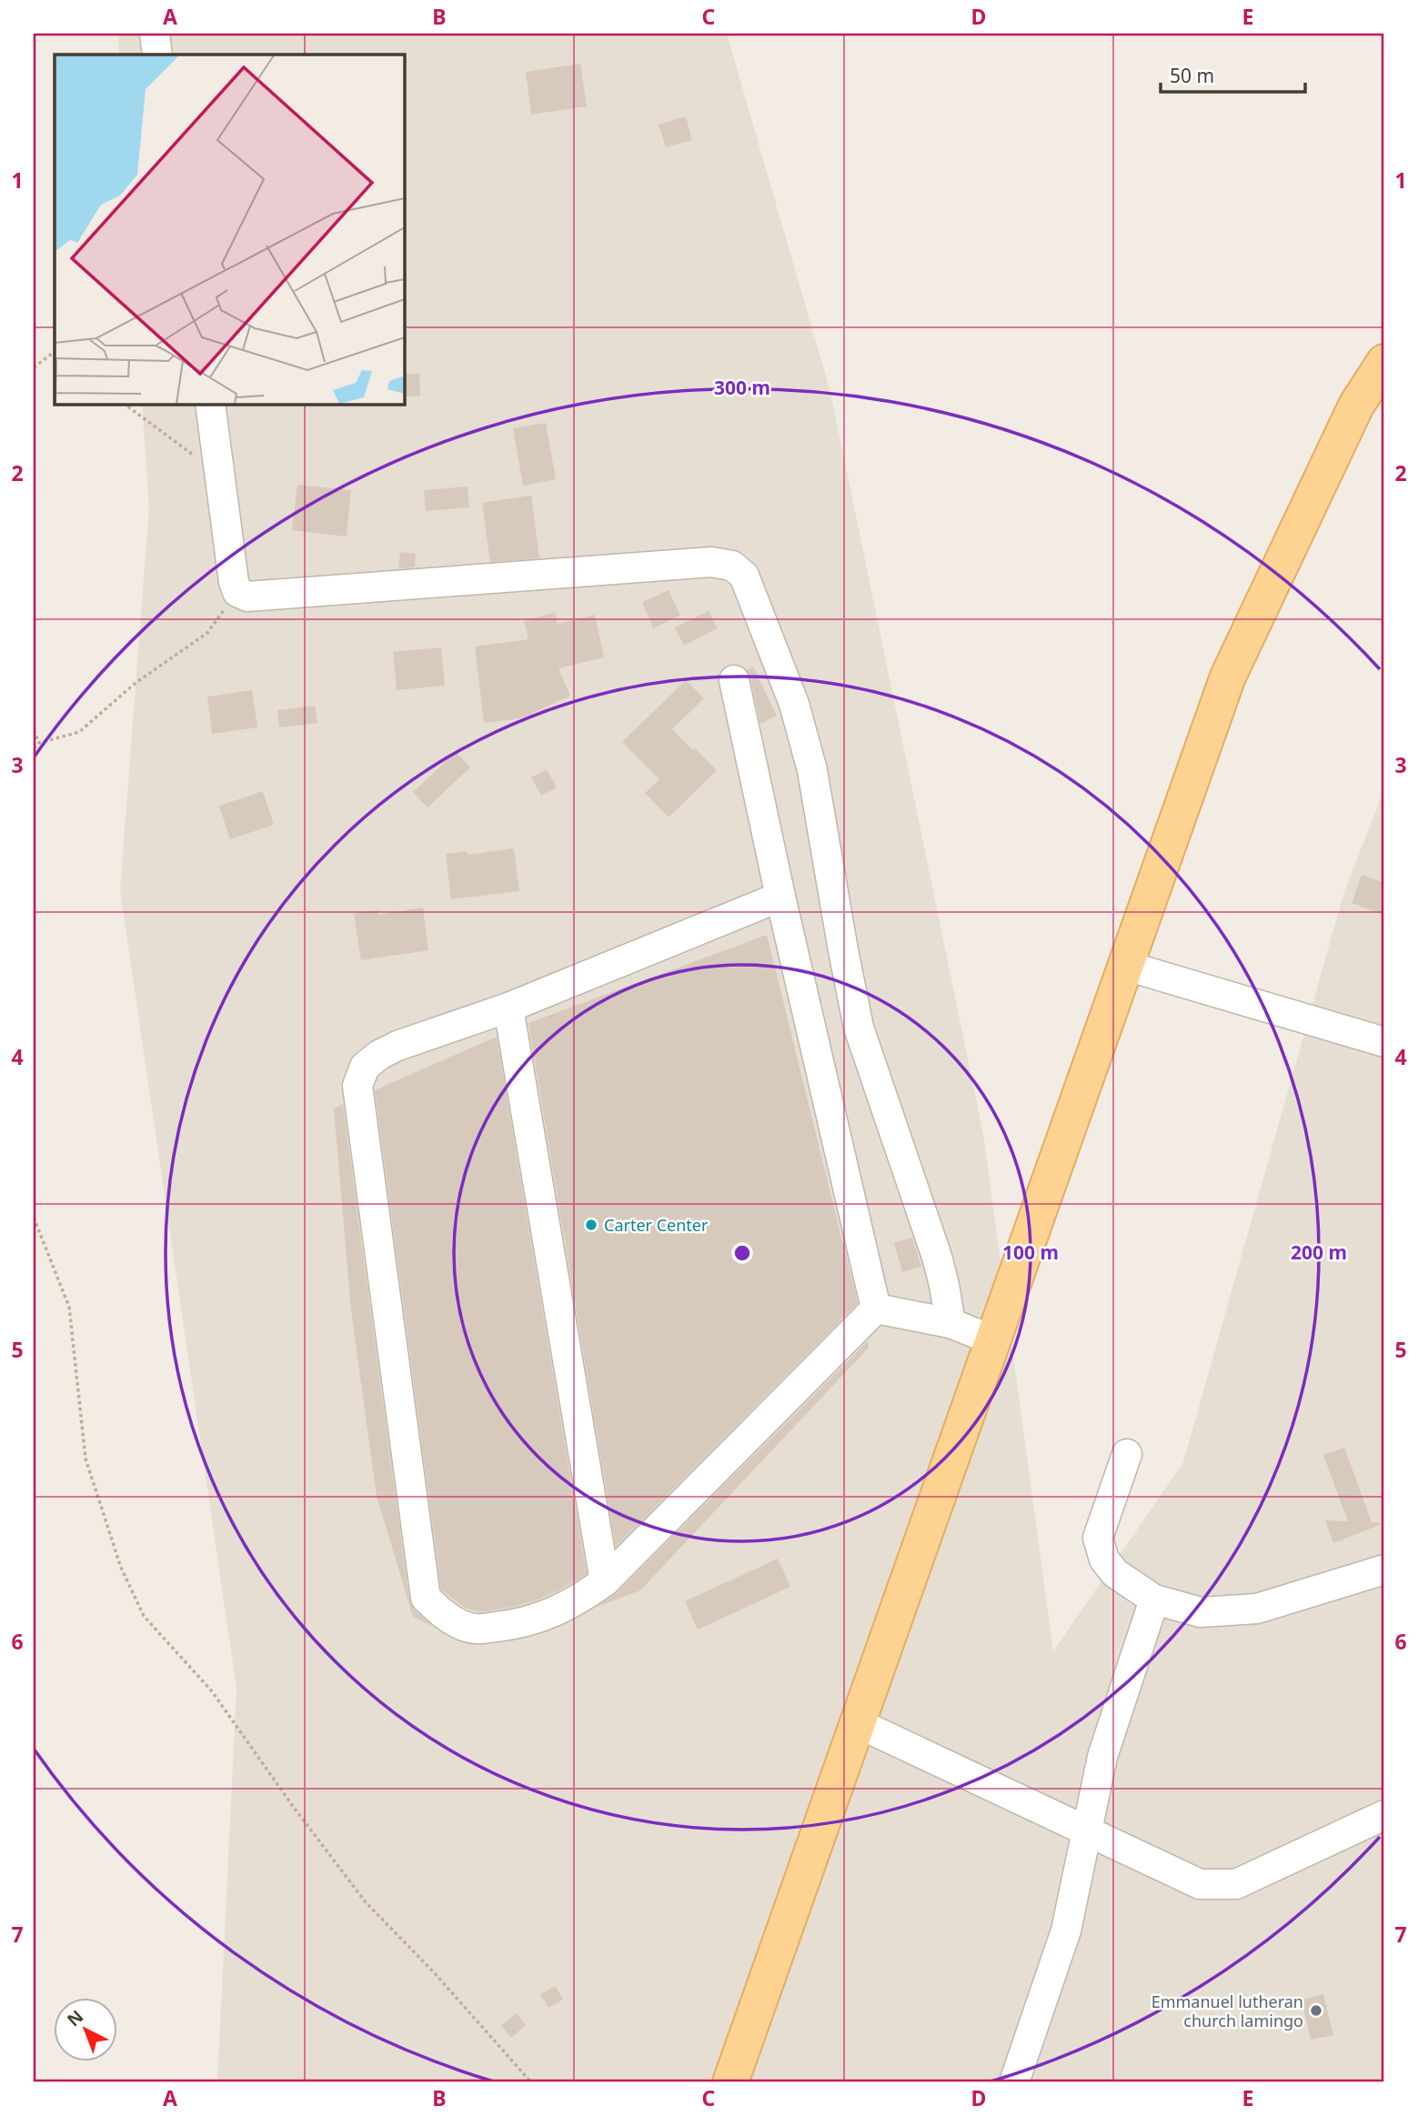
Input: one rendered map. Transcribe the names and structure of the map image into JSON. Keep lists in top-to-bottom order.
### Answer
{
  "places": ["Carter Center", "Emmanuel lutheran church lamingo"],
  "scale_bar": "50 m",
  "north": "top left",
  "grid": {
    "columns": [
      "A",
      "B",
      "C",
      "D",
      "E"
    ],
    "rows": [
      "1",
      "2",
      "3",
      "4",
      "5",
      "6",
      "7"
    ]
  },
  "rings": ["300 m", "100 m", "200 m"]
}
